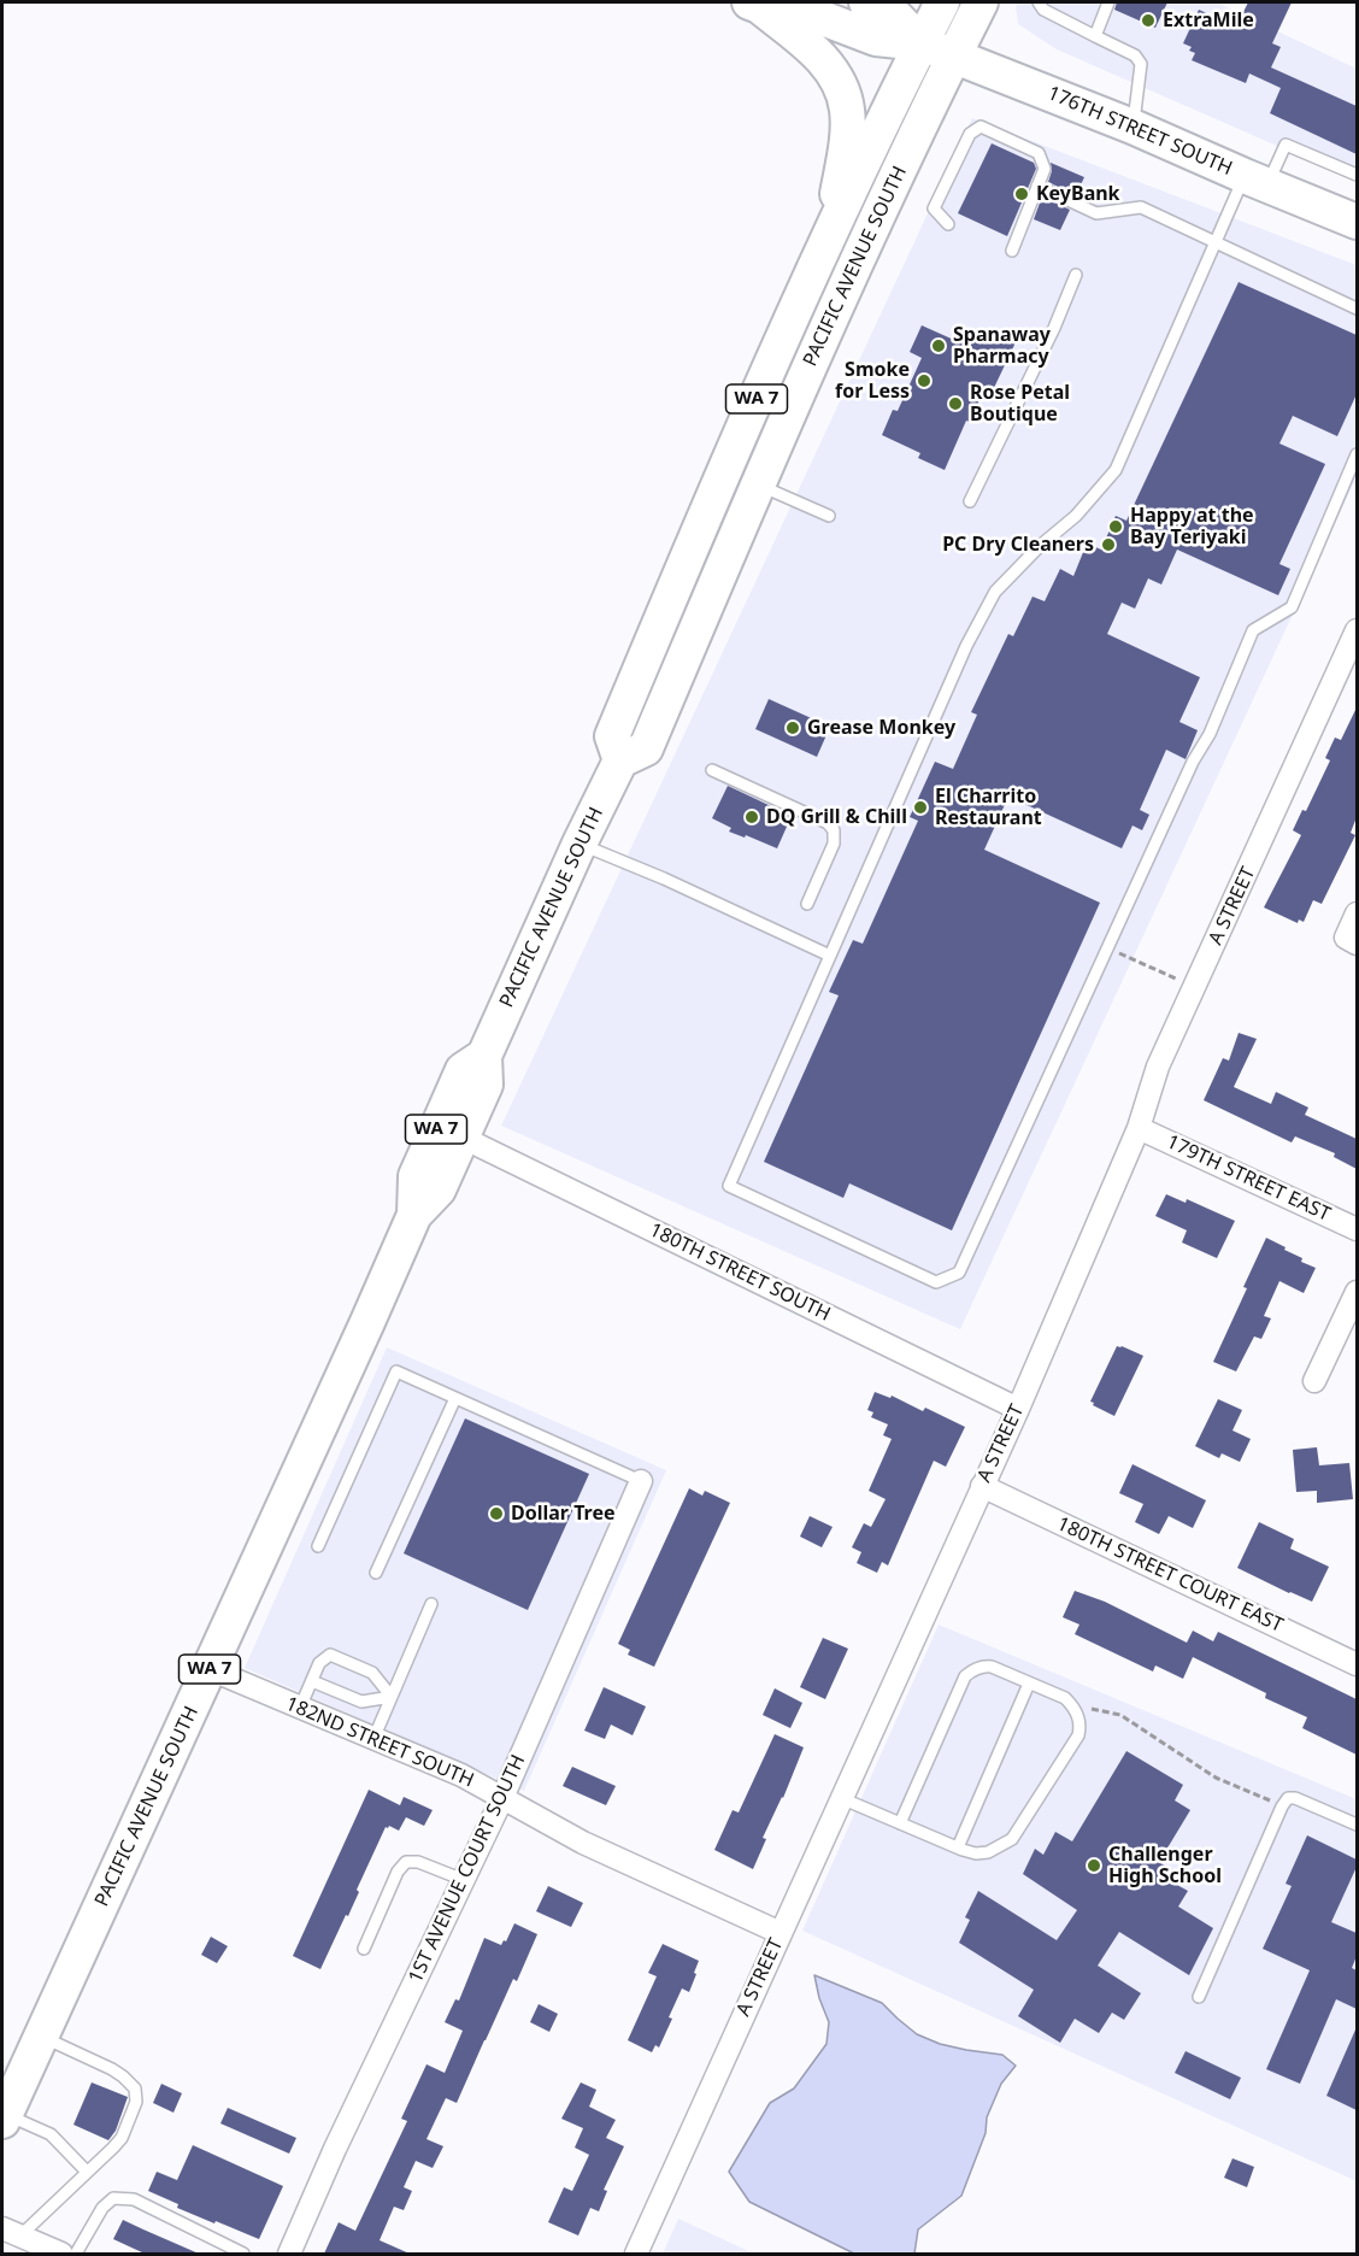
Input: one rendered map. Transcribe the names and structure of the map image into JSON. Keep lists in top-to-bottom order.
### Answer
{
  "streets": {
    "main road": ["176TH STREET SOUTH", "PACIFIC AVENUE SOUTH", "WA 7"],
    "street": [
      "A STREET",
      "179TH STREET EAST",
      "180TH STREET SOUTH",
      "180TH STREET COURT EAST",
      "182ND STREET SOUTH",
      "1ST AVENUE COURT SOUTH"
    ]
  },
  "crossings": [
    ["176TH STREET SOUTH", "PACIFIC AVENUE SOUTH"],
    ["PACIFIC AVENUE SOUTH", "180TH STREET SOUTH"],
    ["PACIFIC AVENUE SOUTH", "182ND STREET SOUTH"],
    ["A STREET", "179TH STREET EAST"],
    ["A STREET", "180TH STREET SOUTH"],
    ["A STREET", "180TH STREET COURT EAST"],
    ["A STREET", "182ND STREET SOUTH"],
    ["182ND STREET SOUTH", "1ST AVENUE COURT SOUTH"]
  ],
  "places": [
    "ExtraMile",
    "KeyBank",
    "Spanaway Pharmacy",
    "Smoke for Less",
    "Rose Petal Boutique",
    "Happy at the Bay Teriyaki",
    "PC Dry Cleaners",
    "Grease Monkey",
    "El Charrito Restaurant",
    "DQ Grill & Chill",
    "Dollar Tree",
    "Challenger High School"
  ]
}
